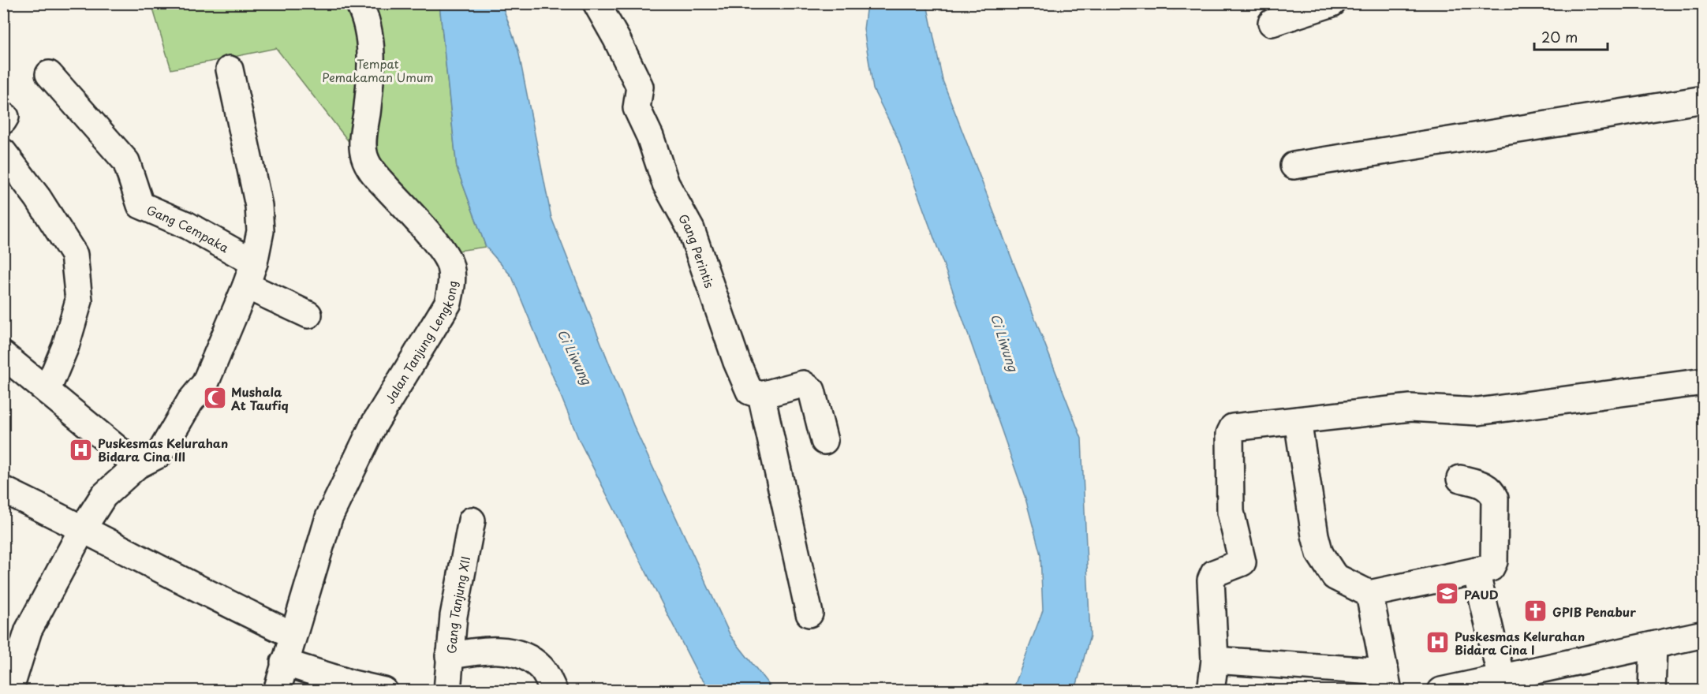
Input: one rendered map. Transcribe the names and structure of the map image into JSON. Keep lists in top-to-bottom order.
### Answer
{
  "streets": {
    "street": [
      "Gang Cempaka",
      "Gang Perintis",
      "Jalan Tanjung Lengkong",
      "Gang Tanjung XII"
    ]
  },
  "water": ["Ci Liwung"],
  "parks": ["Tempat Pemakaman Umum"],
  "places": {
    "mosque": ["Mushala At Taufiq"],
    "hospital": ["Puskesmas Kelurahan Bidara Cina III", "Puskesmas Kelurahan Bidara Cina I"],
    "school or university": ["PAUD"],
    "church": ["GPIB Penabur"]
  },
  "scale_bar": "20 m"
}
